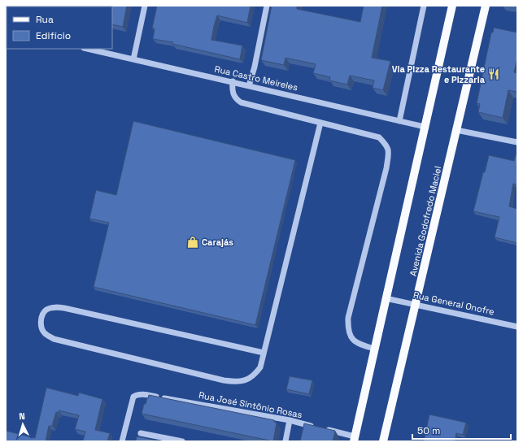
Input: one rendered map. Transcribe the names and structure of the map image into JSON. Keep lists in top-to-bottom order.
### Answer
{
  "streets": {
    "main road": ["Avenida Godofredo Maciel"],
    "street": ["Rua Castro Meireles", "Rua General Onofre", "Rua José Sintônio Rosas"]
  },
  "crossings": [
    ["Avenida Godofredo Maciel", "Rua General Onofre"]
  ],
  "places": {
    "restaurant": ["Via Pizza Restaurante e Pizzaria"],
    "shop": ["Carajás"]
  },
  "legend": ["Rua", "Edifício"],
  "scale_bar": "50 m",
  "north": "top"
}
